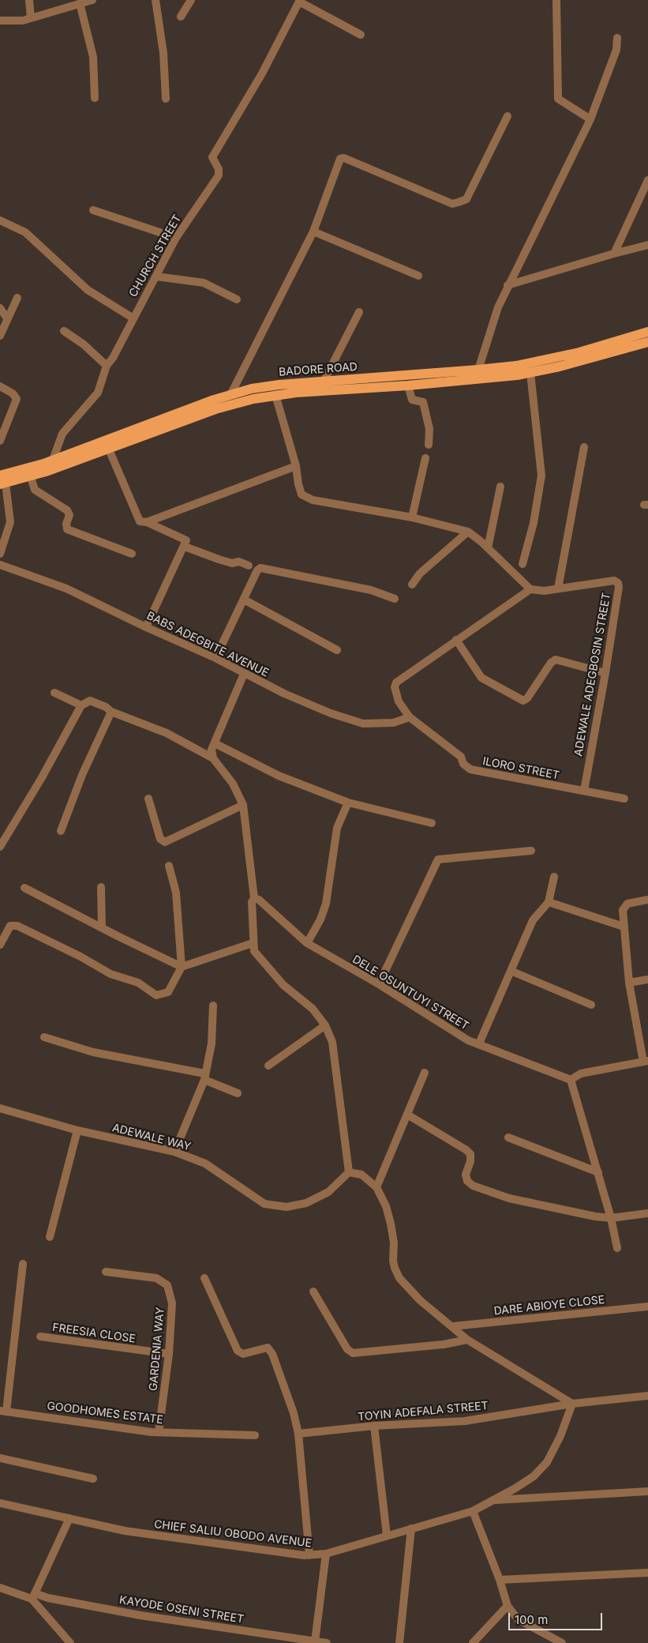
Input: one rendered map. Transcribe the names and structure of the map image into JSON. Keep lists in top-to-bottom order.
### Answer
{
  "streets": {
    "main road": ["BADORE ROAD"],
    "street": [
      "CHURCH STREET",
      "BABS ADEGBITE AVENUE",
      "ADEWALE ADEGBOSIN STREET",
      "ILORO STREET",
      "DELE OSUNTUYI STREET",
      "ADEWALE WAY",
      "DARE ABIOYE CLOSE",
      "FREESIA CLOSE",
      "GARDENIA WAY",
      "TOYIN ADEFALA STREET",
      "GOODHOMES ESTATE",
      "CHIEF SALIU OBODO AVENUE",
      "KAYODE OSENI STREET"
    ]
  },
  "crossings": [
    ["CHURCH STREET", "BADORE ROAD"],
    ["BABS ADEGBITE AVENUE", "ILORO STREET"],
    ["ADEWALE ADEGBOSIN STREET", "ILORO STREET"],
    ["FREESIA CLOSE", "GARDENIA WAY"],
    ["GARDENIA WAY", "GOODHOMES ESTATE"],
    ["TOYIN ADEFALA STREET", "CHIEF SALIU OBODO AVENUE"]
  ],
  "scale_bar": "100 m"
}
